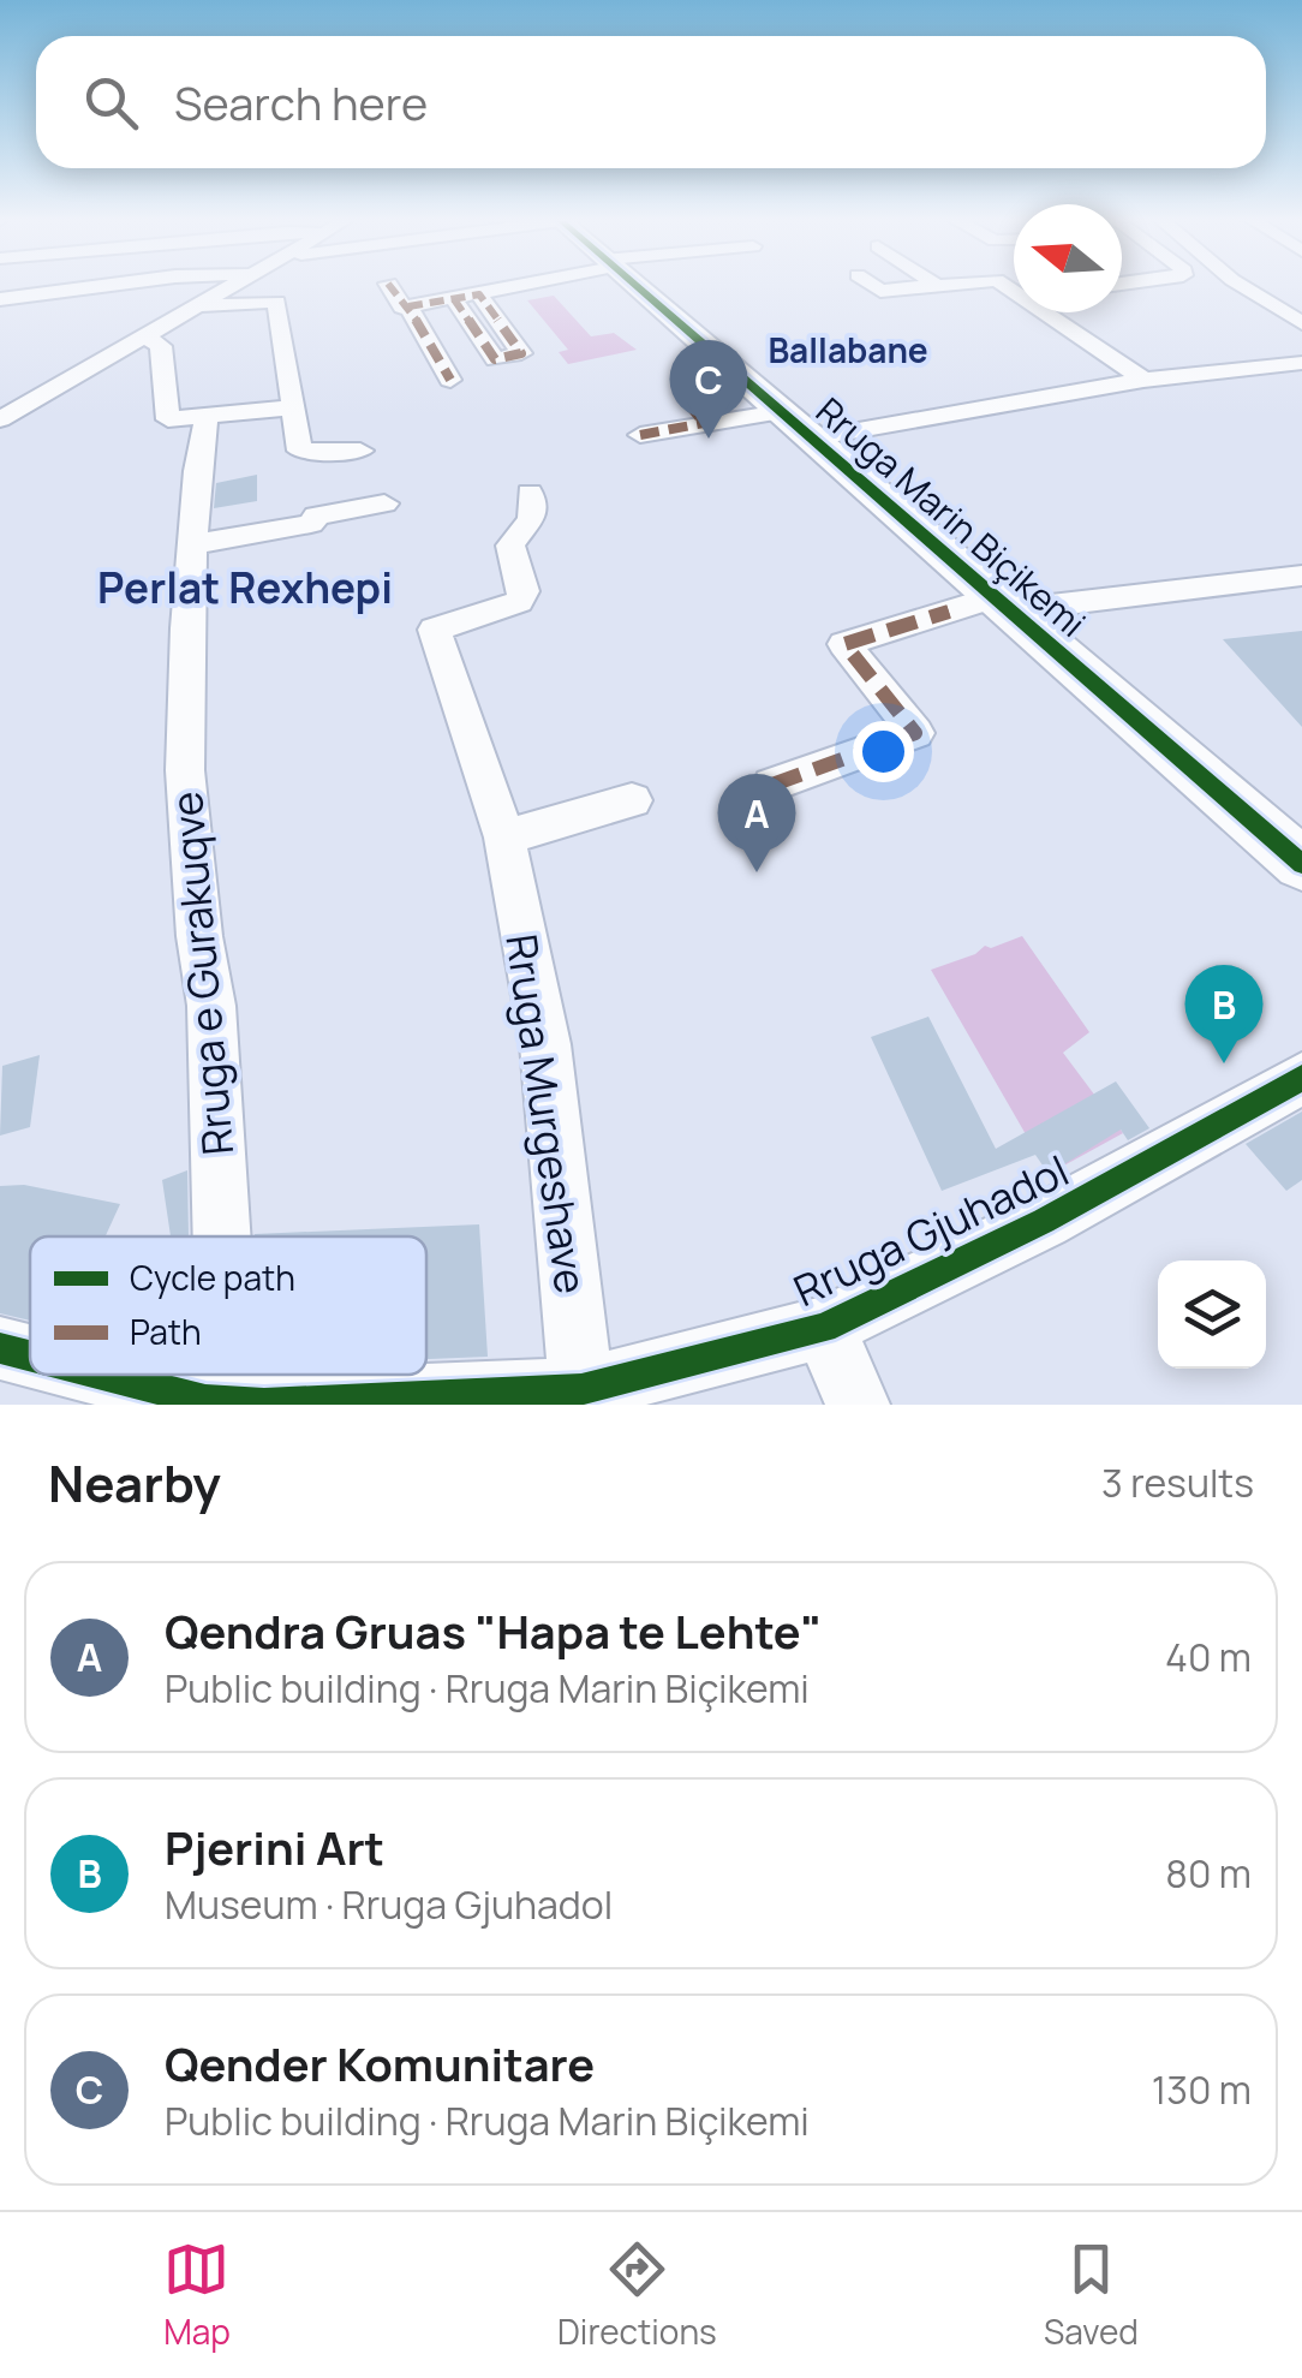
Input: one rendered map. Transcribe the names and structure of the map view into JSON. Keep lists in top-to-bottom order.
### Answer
{
  "streets": {
    "main road": ["Rruga Marin Biçikemi"],
    "street": ["Rruga e Gurakuqve", "Rruga Murgeshave", "Rruga Gjuhadol"]
  },
  "crossings": [
    ["Rruga e Gurakuqve", "Rruga Gjuhadol"],
    ["Rruga Murgeshave", "Rruga Gjuhadol"]
  ],
  "districts": ["Ballabane", "Perlat Rexhepi"],
  "legend": ["Cycle path", "Path"],
  "north": "left",
  "page": {
    "search": "Search here",
    "pins": ["C", "A", "B"],
    "heading": ["Nearby", "3 results"],
    "list": [
      {
        "mark": "A",
        "name": "Qendra Gruas \"Hapa te Lehte\"",
        "note": "Public building · Rruga Marin Biçikemi",
        "value": "40 m"
      },
      {
        "mark": "B",
        "name": "Pjerini Art",
        "note": "Museum · Rruga Gjuhadol",
        "value": "80 m"
      },
      {
        "mark": "C",
        "name": "Qender Komunitare",
        "note": "Public building · Rruga Marin Biçikemi",
        "value": "130 m"
      }
    ],
    "nav": ["Map", "Directions", "Saved"]
  }
}
